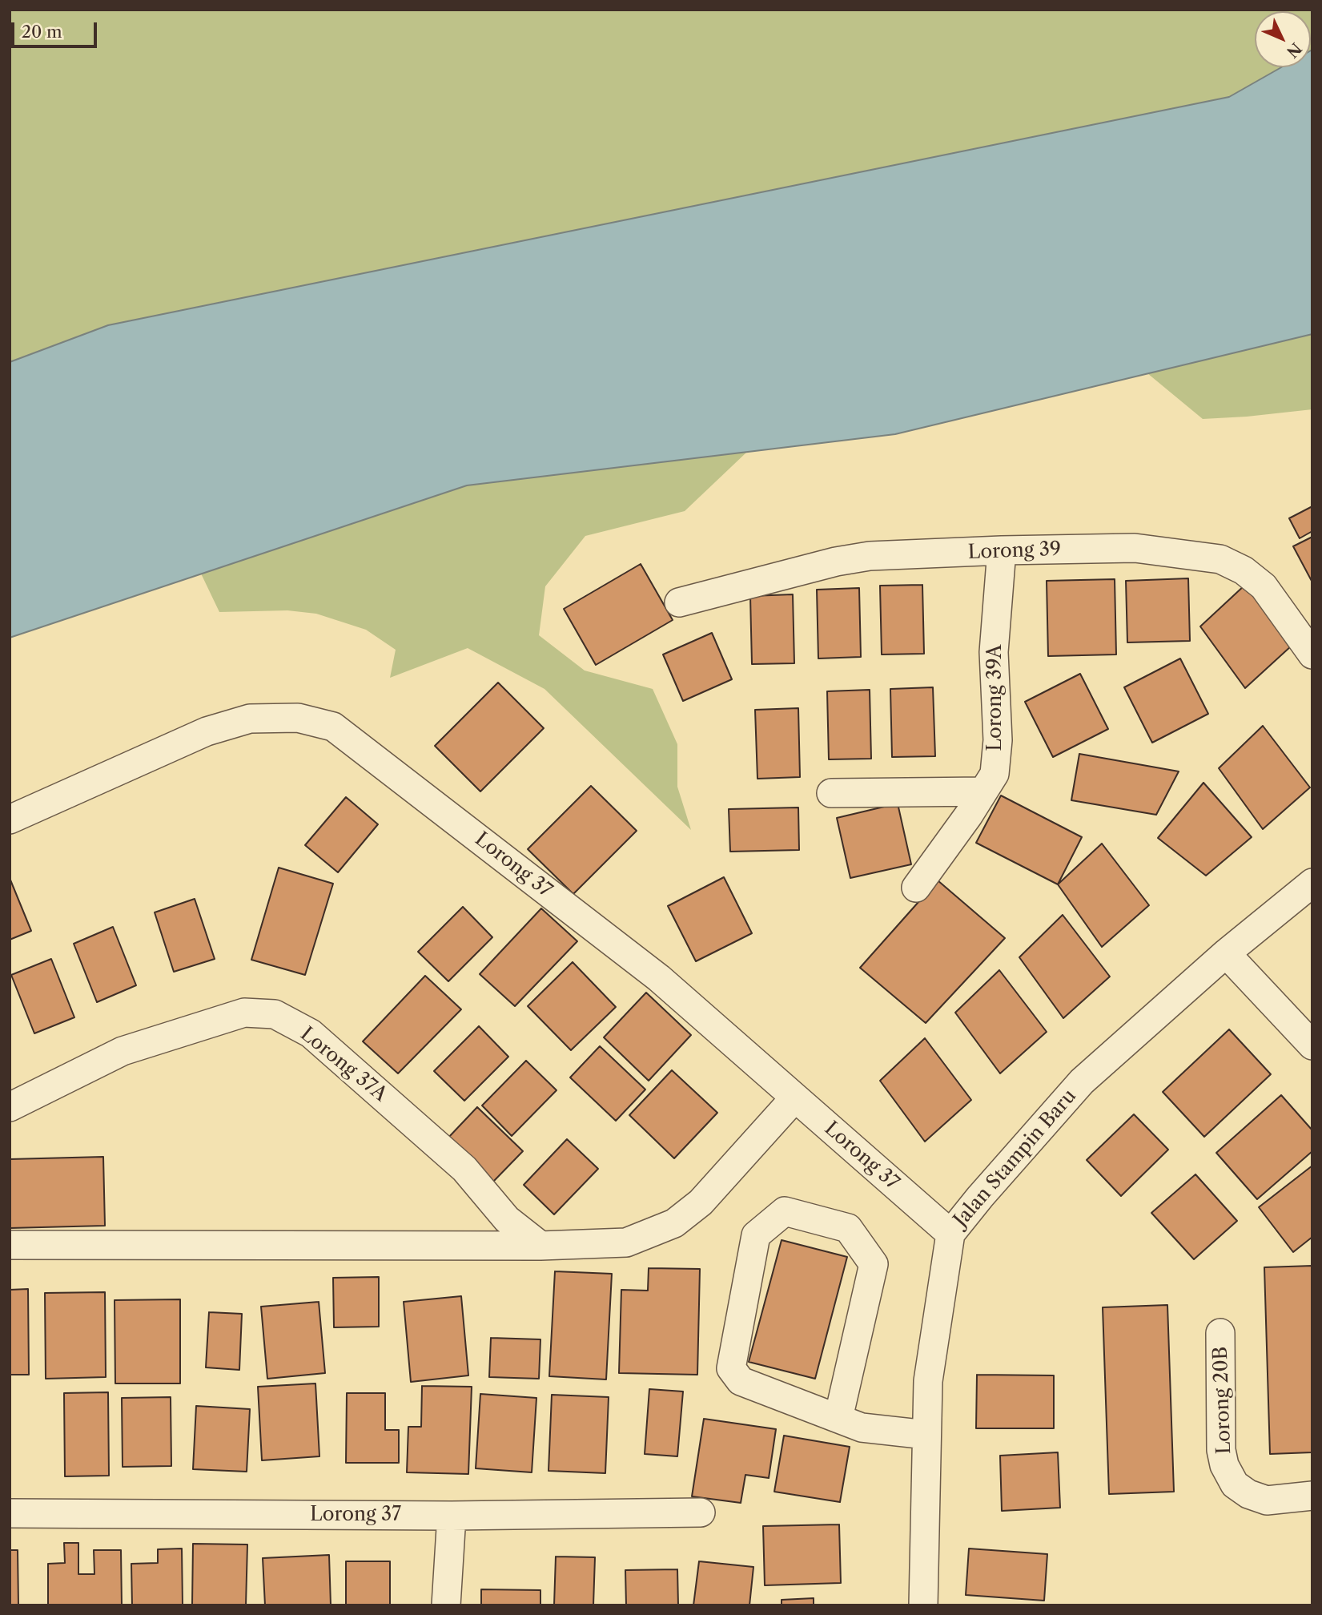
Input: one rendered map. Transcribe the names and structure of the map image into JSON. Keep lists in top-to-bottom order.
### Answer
{
  "streets": {
    "street": [
      "Lorong 39",
      "Lorong 39A",
      "Lorong 37",
      "Lorong 37A",
      "Jalan Stampin Baru",
      "Lorong 20B"
    ]
  },
  "crossings": [
    ["Lorong 39", "Lorong 39A"],
    ["Lorong 37", "Jalan Stampin Baru"]
  ],
  "scale_bar": "20 m",
  "north": "bottom right"
}
